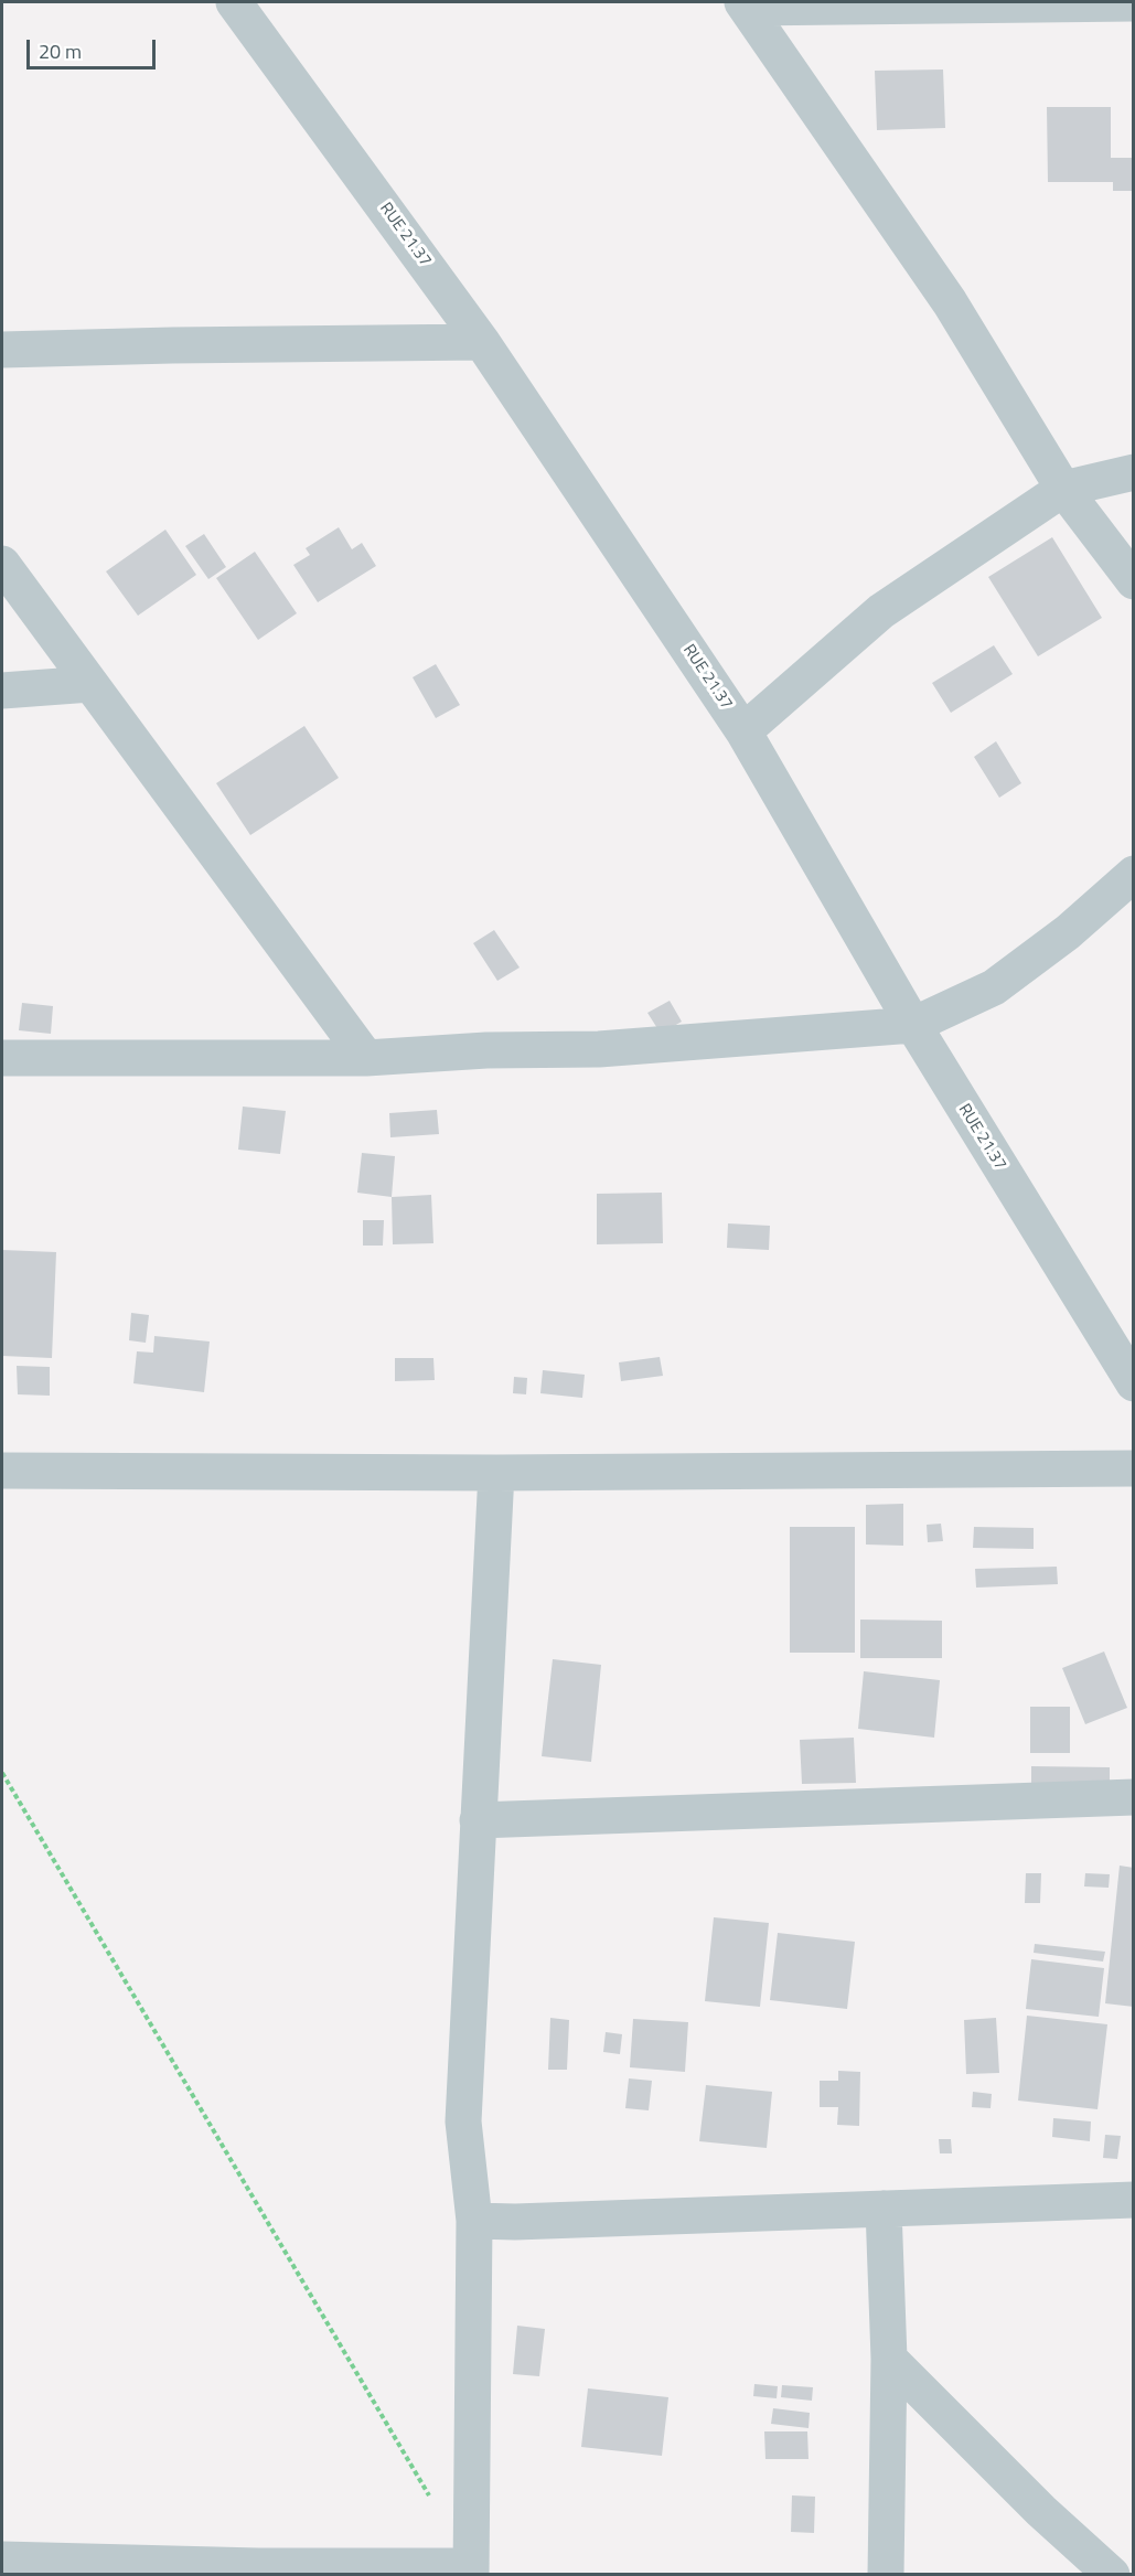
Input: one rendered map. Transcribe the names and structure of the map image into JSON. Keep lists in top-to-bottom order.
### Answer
{
  "streets": {
    "street": ["RUE 21.37"]
  },
  "scale_bar": "20 m"
}
